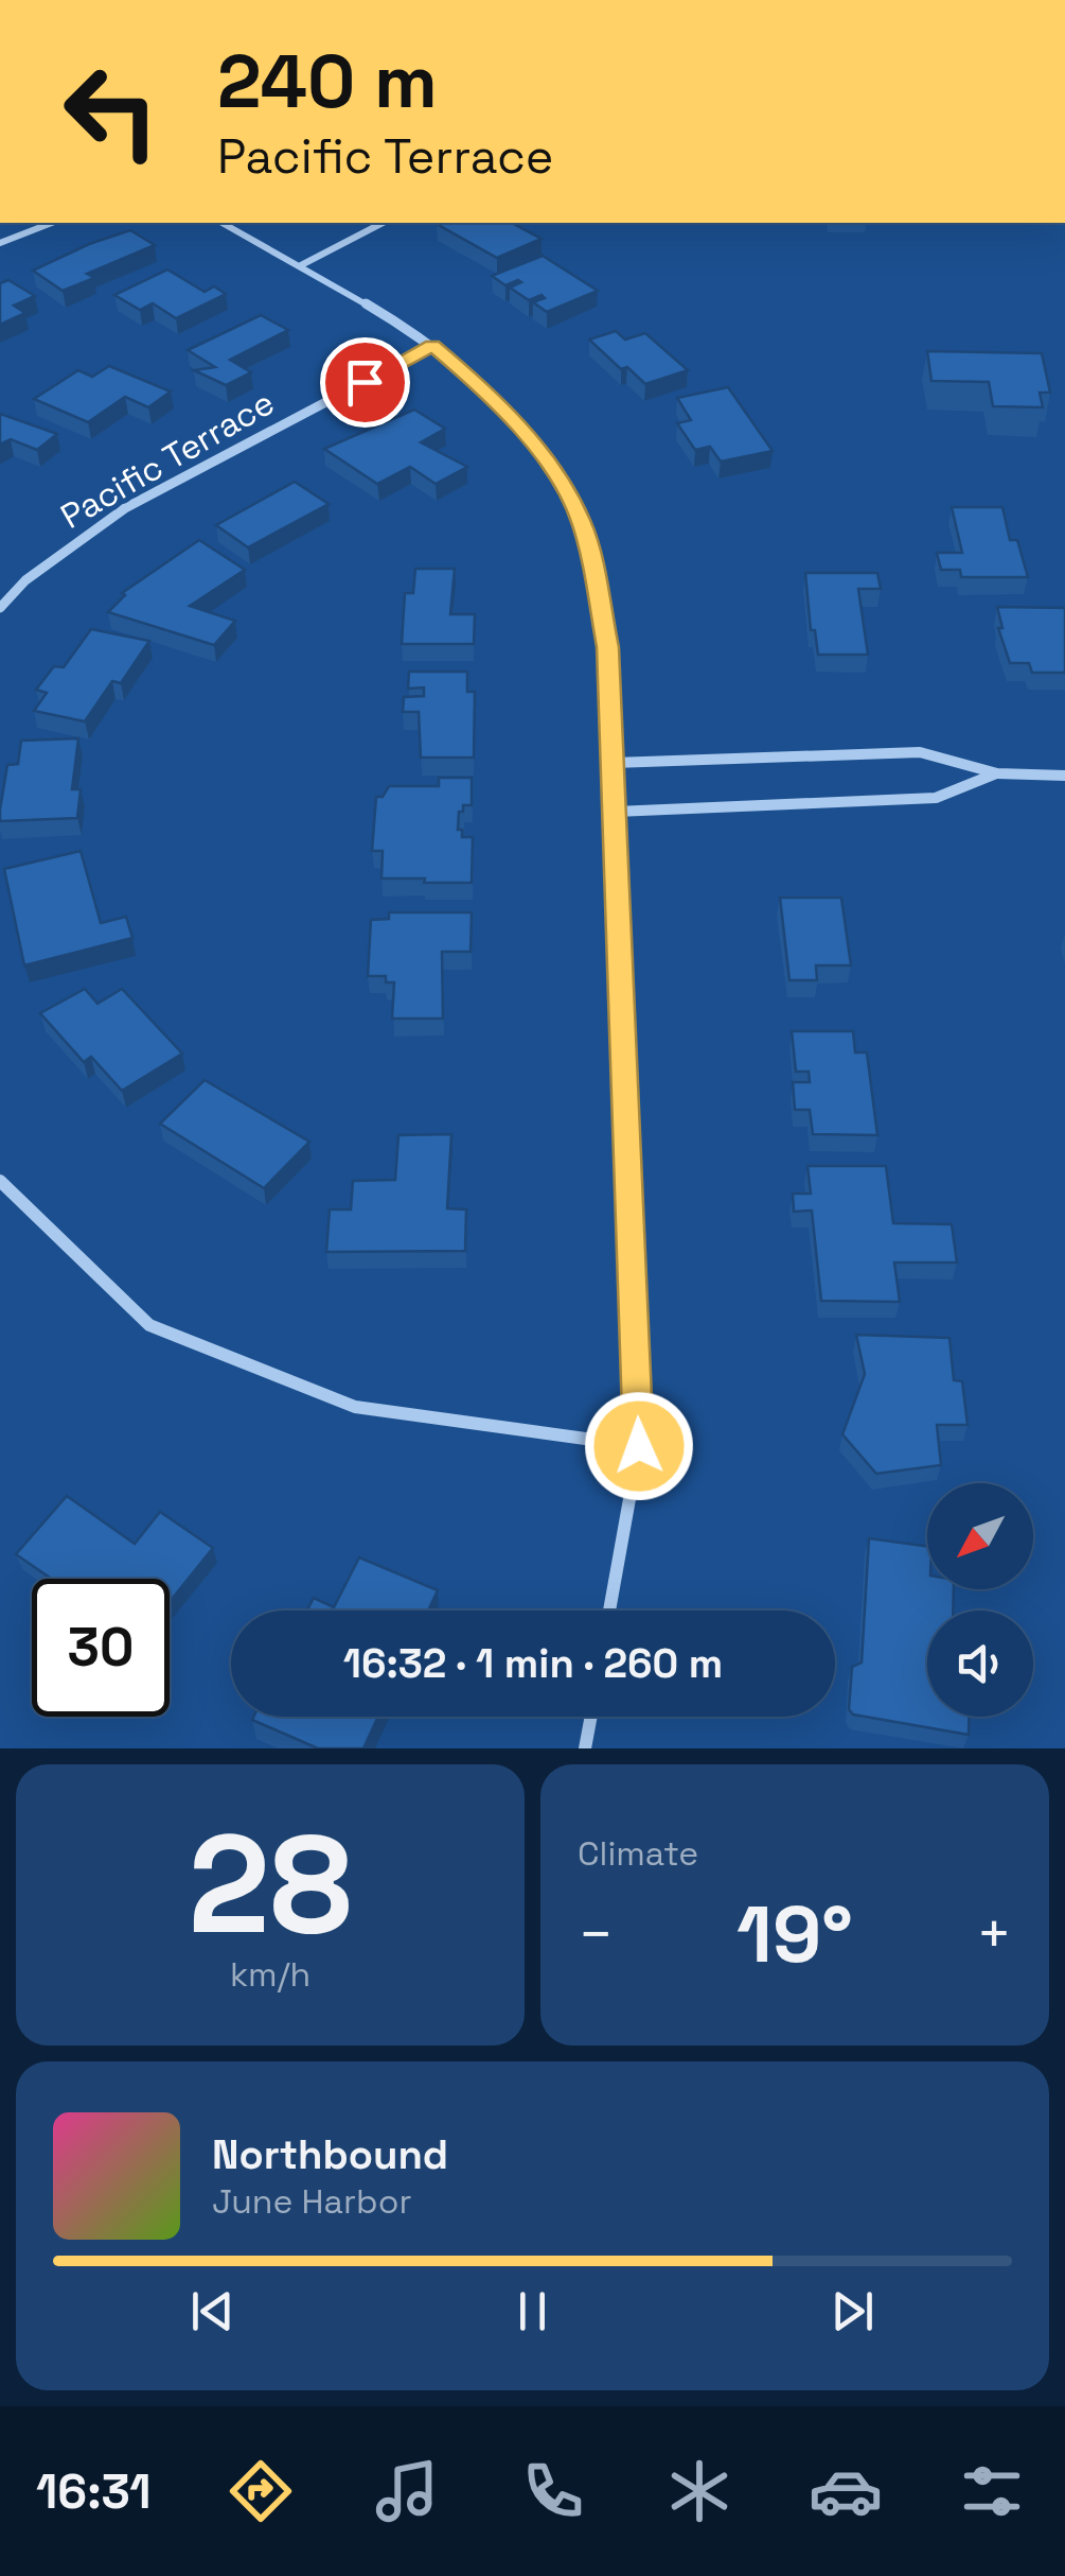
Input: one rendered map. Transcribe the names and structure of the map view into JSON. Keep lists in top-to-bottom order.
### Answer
{
  "streets": {
    "street": ["Pacific Terrace"]
  },
  "north": "bottom left",
  "page": {
    "turn": ["240 m", "Pacific Terrace"],
    "limit": "30",
    "trip": "16:32 · 1 min · 260 m",
    "tile": [
      ["28", "km/h"],
      "Climate"
    ],
    "heat": ["−", "19°", "+"],
    "song": ["Northbound", "June Harbor"],
    "tabs": "16:31"
  }
}
